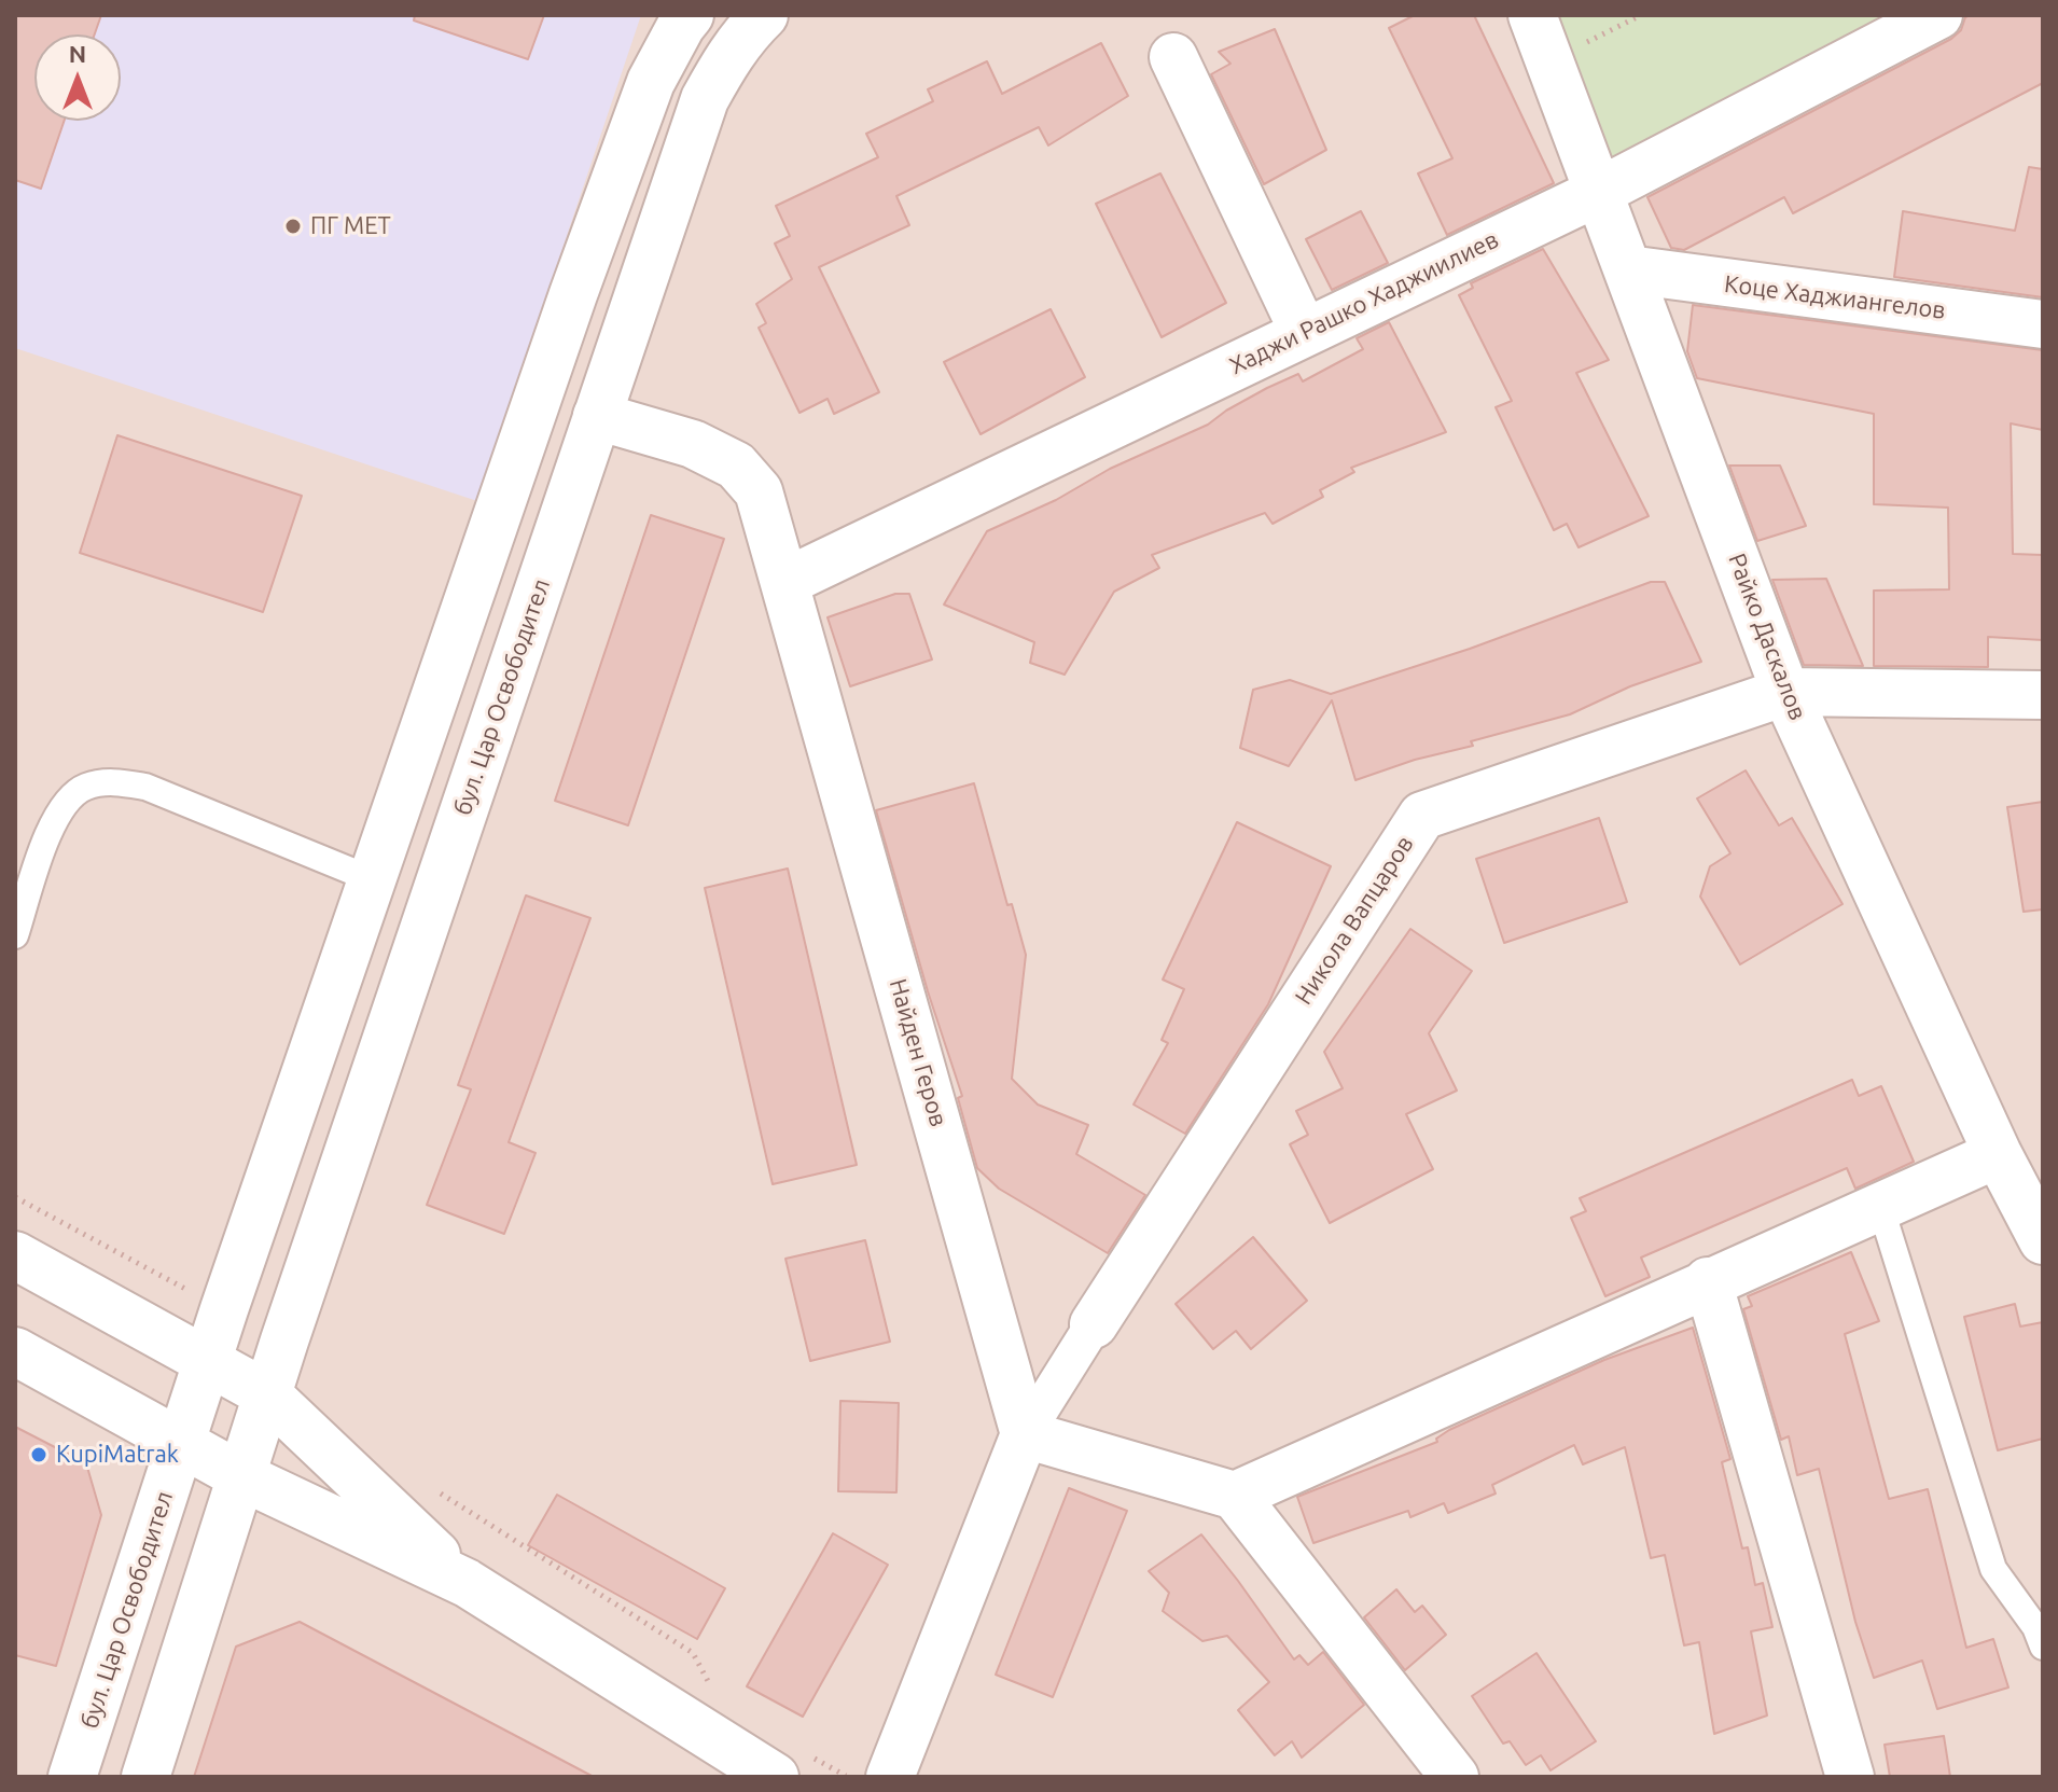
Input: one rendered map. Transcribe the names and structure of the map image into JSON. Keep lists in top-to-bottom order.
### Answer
{
  "streets": {
    "street": [
      "Коце Хаджиангелов",
      "Хаджи Рашко Хаджиилиев",
      "Райко Даскалов",
      "бул. Цар Освободител",
      "Никола Вапцаров",
      "Найден Геров"
    ]
  },
  "crossings": [
    ["Коце Хаджиангелов", "Райко Даскалов"],
    ["Хаджи Рашко Хаджиилиев", "Райко Даскалов"],
    ["Хаджи Рашко Хаджиилиев", "Найден Геров"],
    ["Райко Даскалов", "Никола Вапцаров"],
    ["бул. Цар Освободител", "Найден Геров"],
    ["Никола Вапцаров", "Найден Геров"]
  ],
  "places": ["ПГ МЕТ", "KupiMatrak"],
  "north": "top"
}
